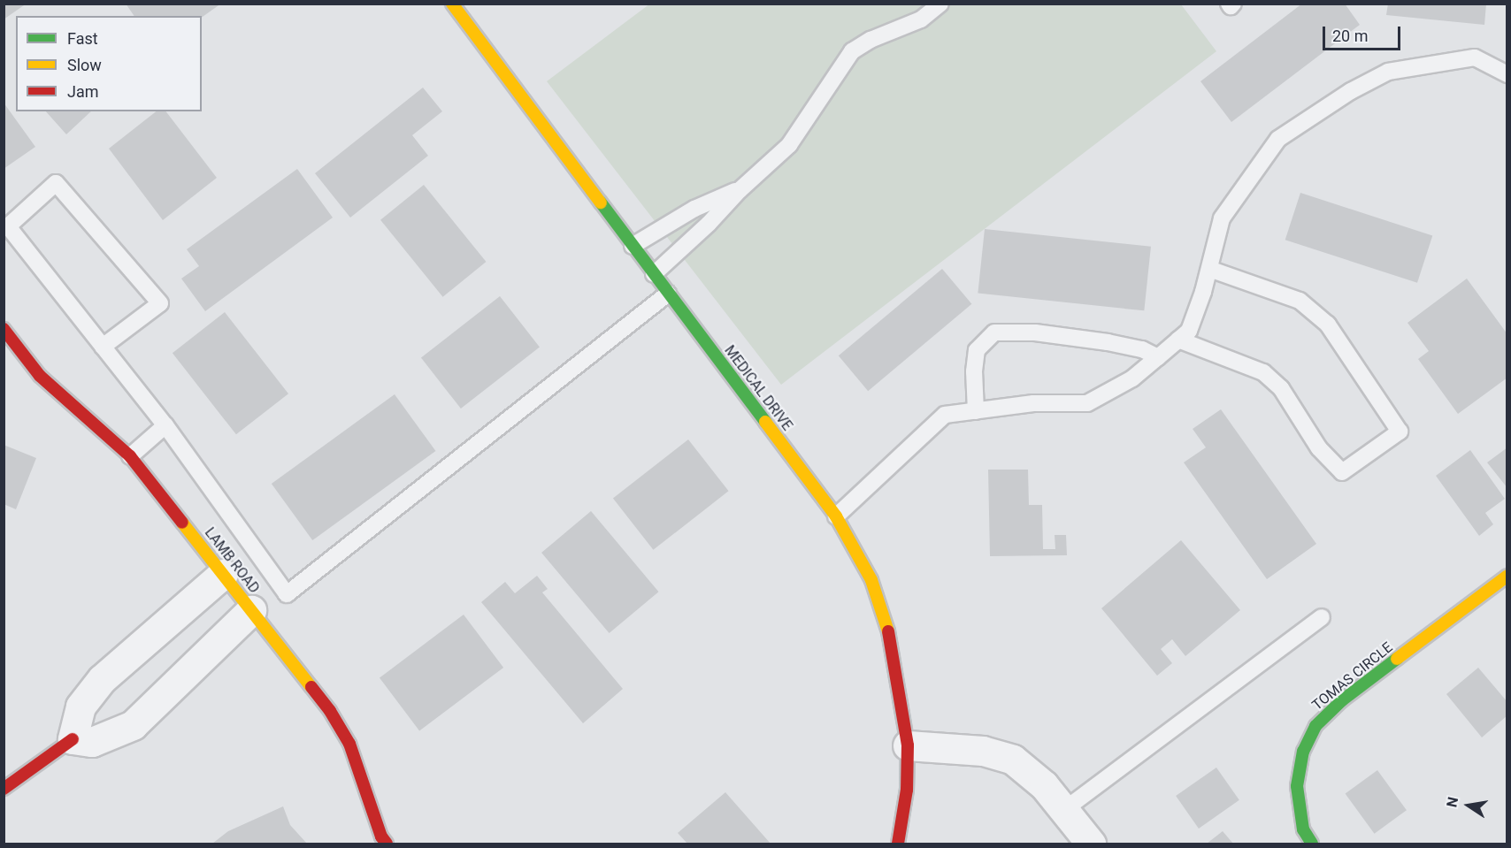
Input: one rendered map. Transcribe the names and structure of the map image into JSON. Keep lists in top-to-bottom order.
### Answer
{
  "streets": {
    "street": ["MEDICAL DRIVE", "LAMB ROAD", "TOMAS CIRCLE"]
  },
  "legend": ["Fast", "Slow", "Jam"],
  "scale_bar": "20 m",
  "north": "left"
}
